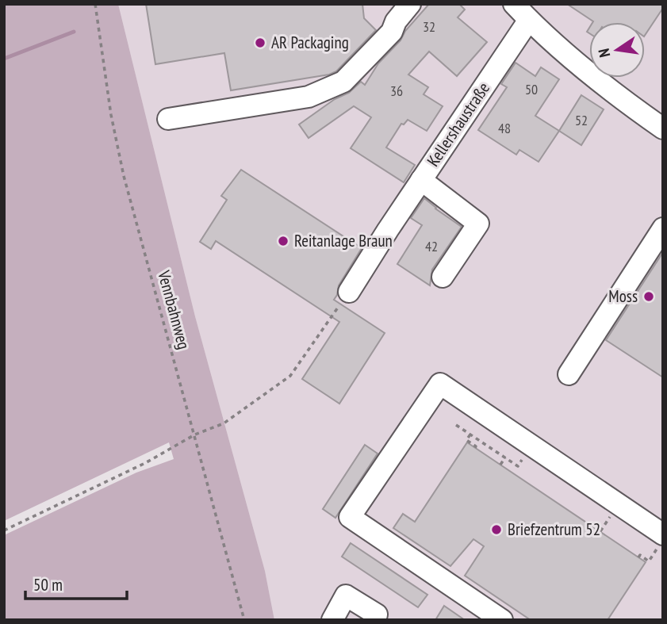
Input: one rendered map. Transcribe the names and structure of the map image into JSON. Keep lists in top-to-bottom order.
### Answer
{
  "streets": {
    "street": ["Kellershaustraße"],
    "path": ["Vennbahnweg"]
  },
  "places": [
    "AR Packaging",
    "Reitanlage Braun",
    "Moss",
    "Briefzentrum 52"
  ],
  "house_numbers": [
    "32",
    "50",
    "36",
    "52",
    "48",
    "42"
  ],
  "scale_bar": "50 m",
  "north": "left"
}
